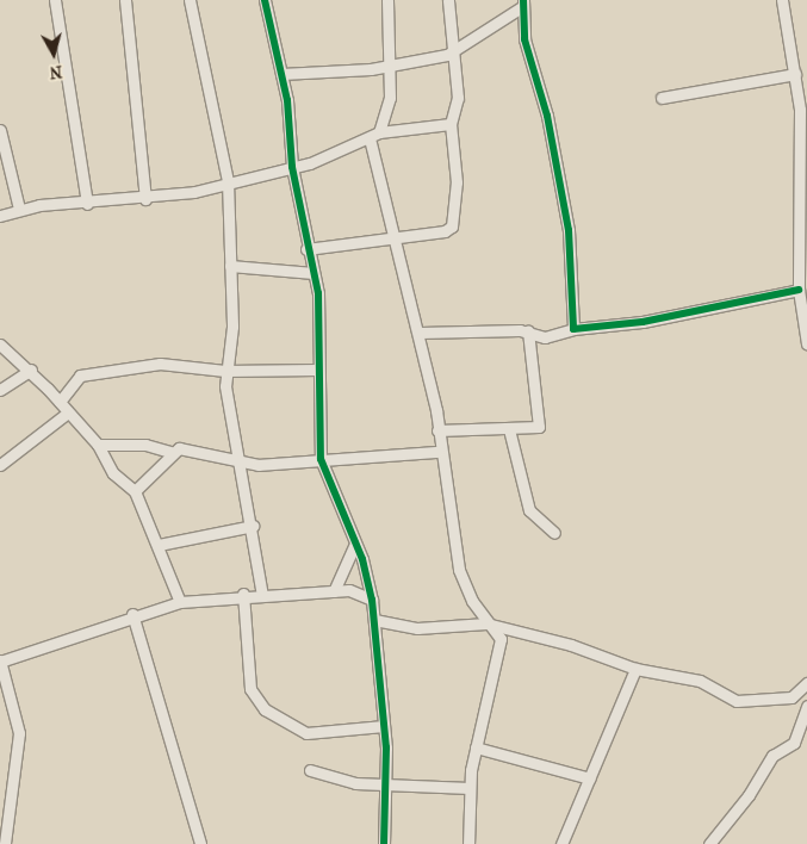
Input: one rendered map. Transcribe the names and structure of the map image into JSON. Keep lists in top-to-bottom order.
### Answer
{
  "north": "bottom"
}
